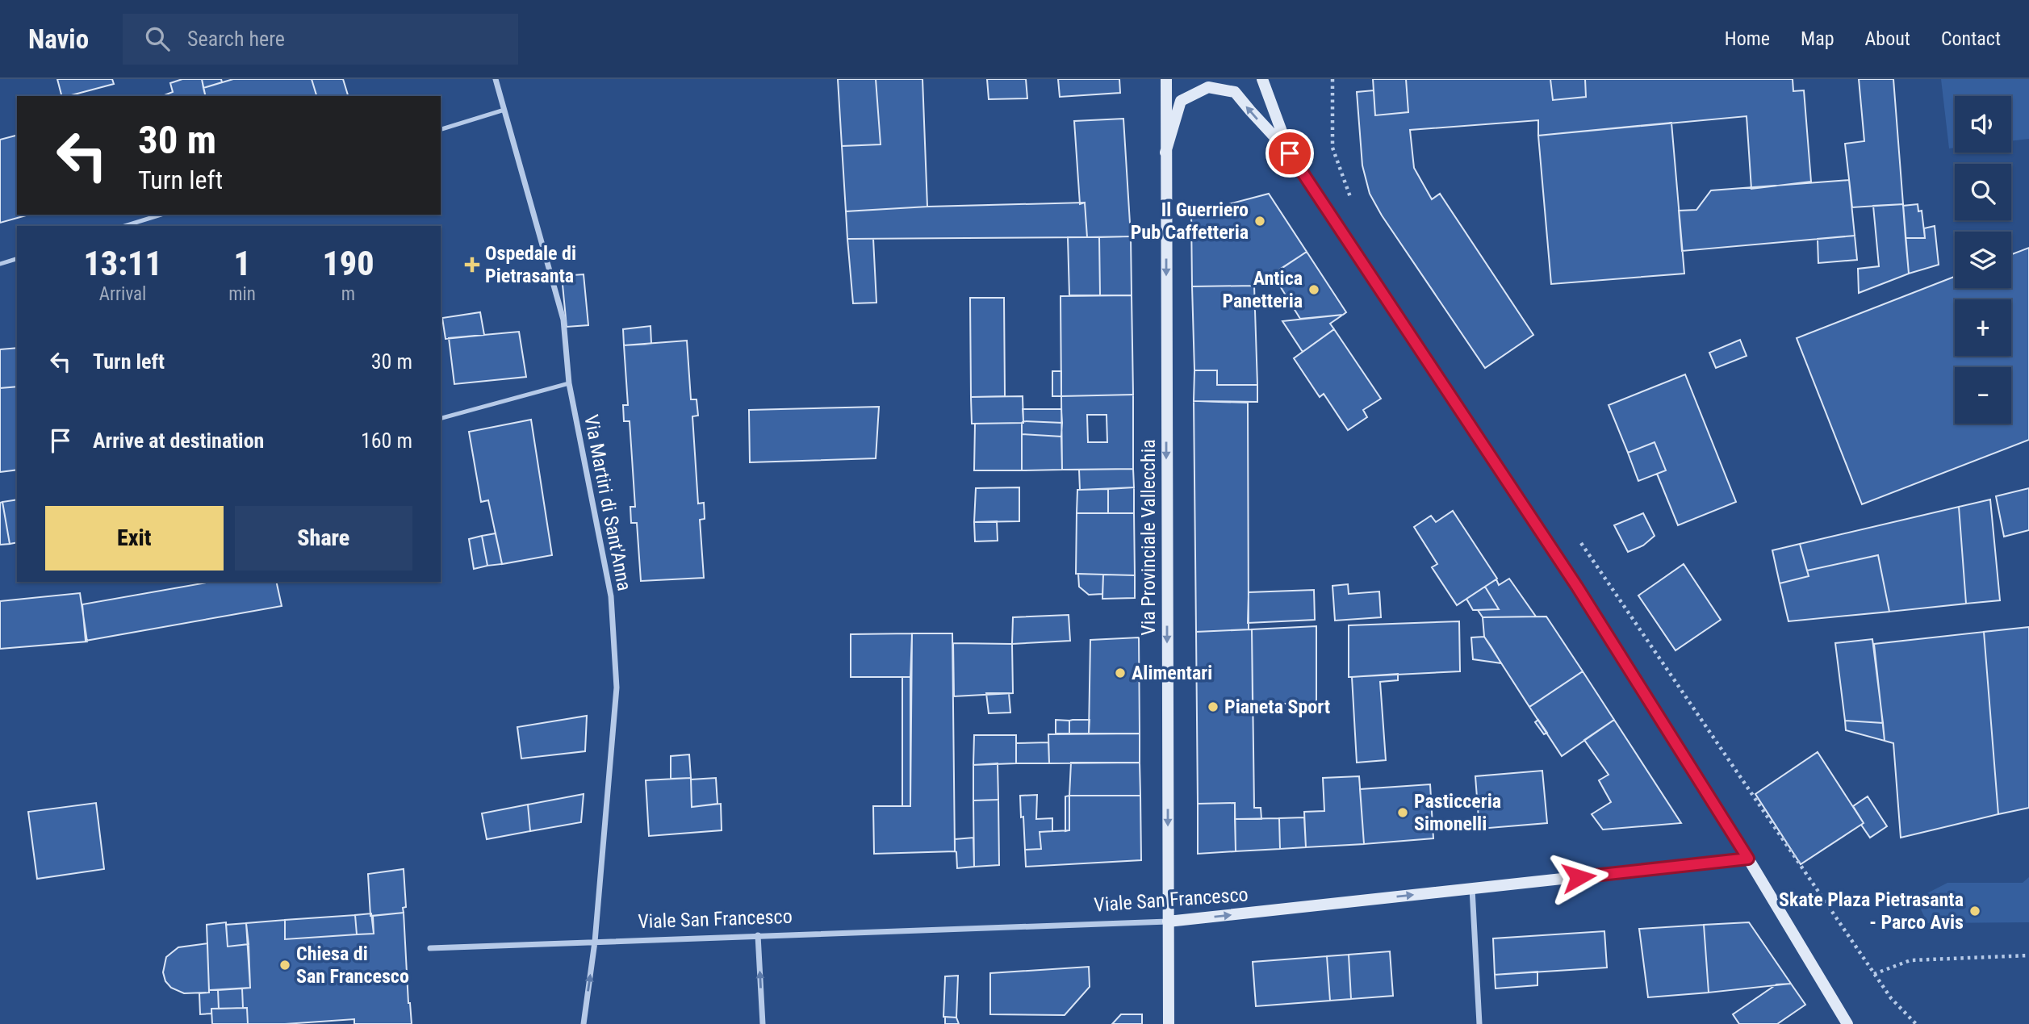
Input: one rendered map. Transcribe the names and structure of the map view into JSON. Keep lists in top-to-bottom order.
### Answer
{
  "streets": {
    "main road": ["Via Provinciale Vallecchia", "Viale San Francesco"],
    "street": ["Via Martiri di Sant'Anna"]
  },
  "crossings": [
    ["Via Martiri di Sant'Anna", "Viale San Francesco"],
    ["Via Provinciale Vallecchia", "Viale San Francesco"]
  ],
  "one_way": ["Via Provinciale Vallecchia"],
  "places": {
    "other": [
      "Il Guerriero Pub Caffetteria",
      "Antica Panetteria",
      "Alimentari",
      "Pianeta Sport",
      "Pasticceria Simonelli",
      "Skate Plaza Pietrasanta - Parco Avis",
      "Chiesa di San Francesco"
    ],
    "health": ["Ospedale di Pietrasanta"]
  },
  "page": {
    "header": "Navio",
    "search": "Search here",
    "nav": [
      "Home",
      "Map",
      "About",
      "Contact"
    ],
    "map_buttons": ["+", "−"],
    "turn": ["30 m", "Turn left"],
    "eta": [
      "13:11",
      "Arrival",
      "1",
      "min",
      "190",
      "m"
    ],
    "list": [
      {
        "name": "Turn left",
        "value": "30 m"
      },
      {
        "name": "Arrive at destination",
        "value": "160 m"
      }
    ],
    "buttons": ["Exit", "Share"]
  }
}
